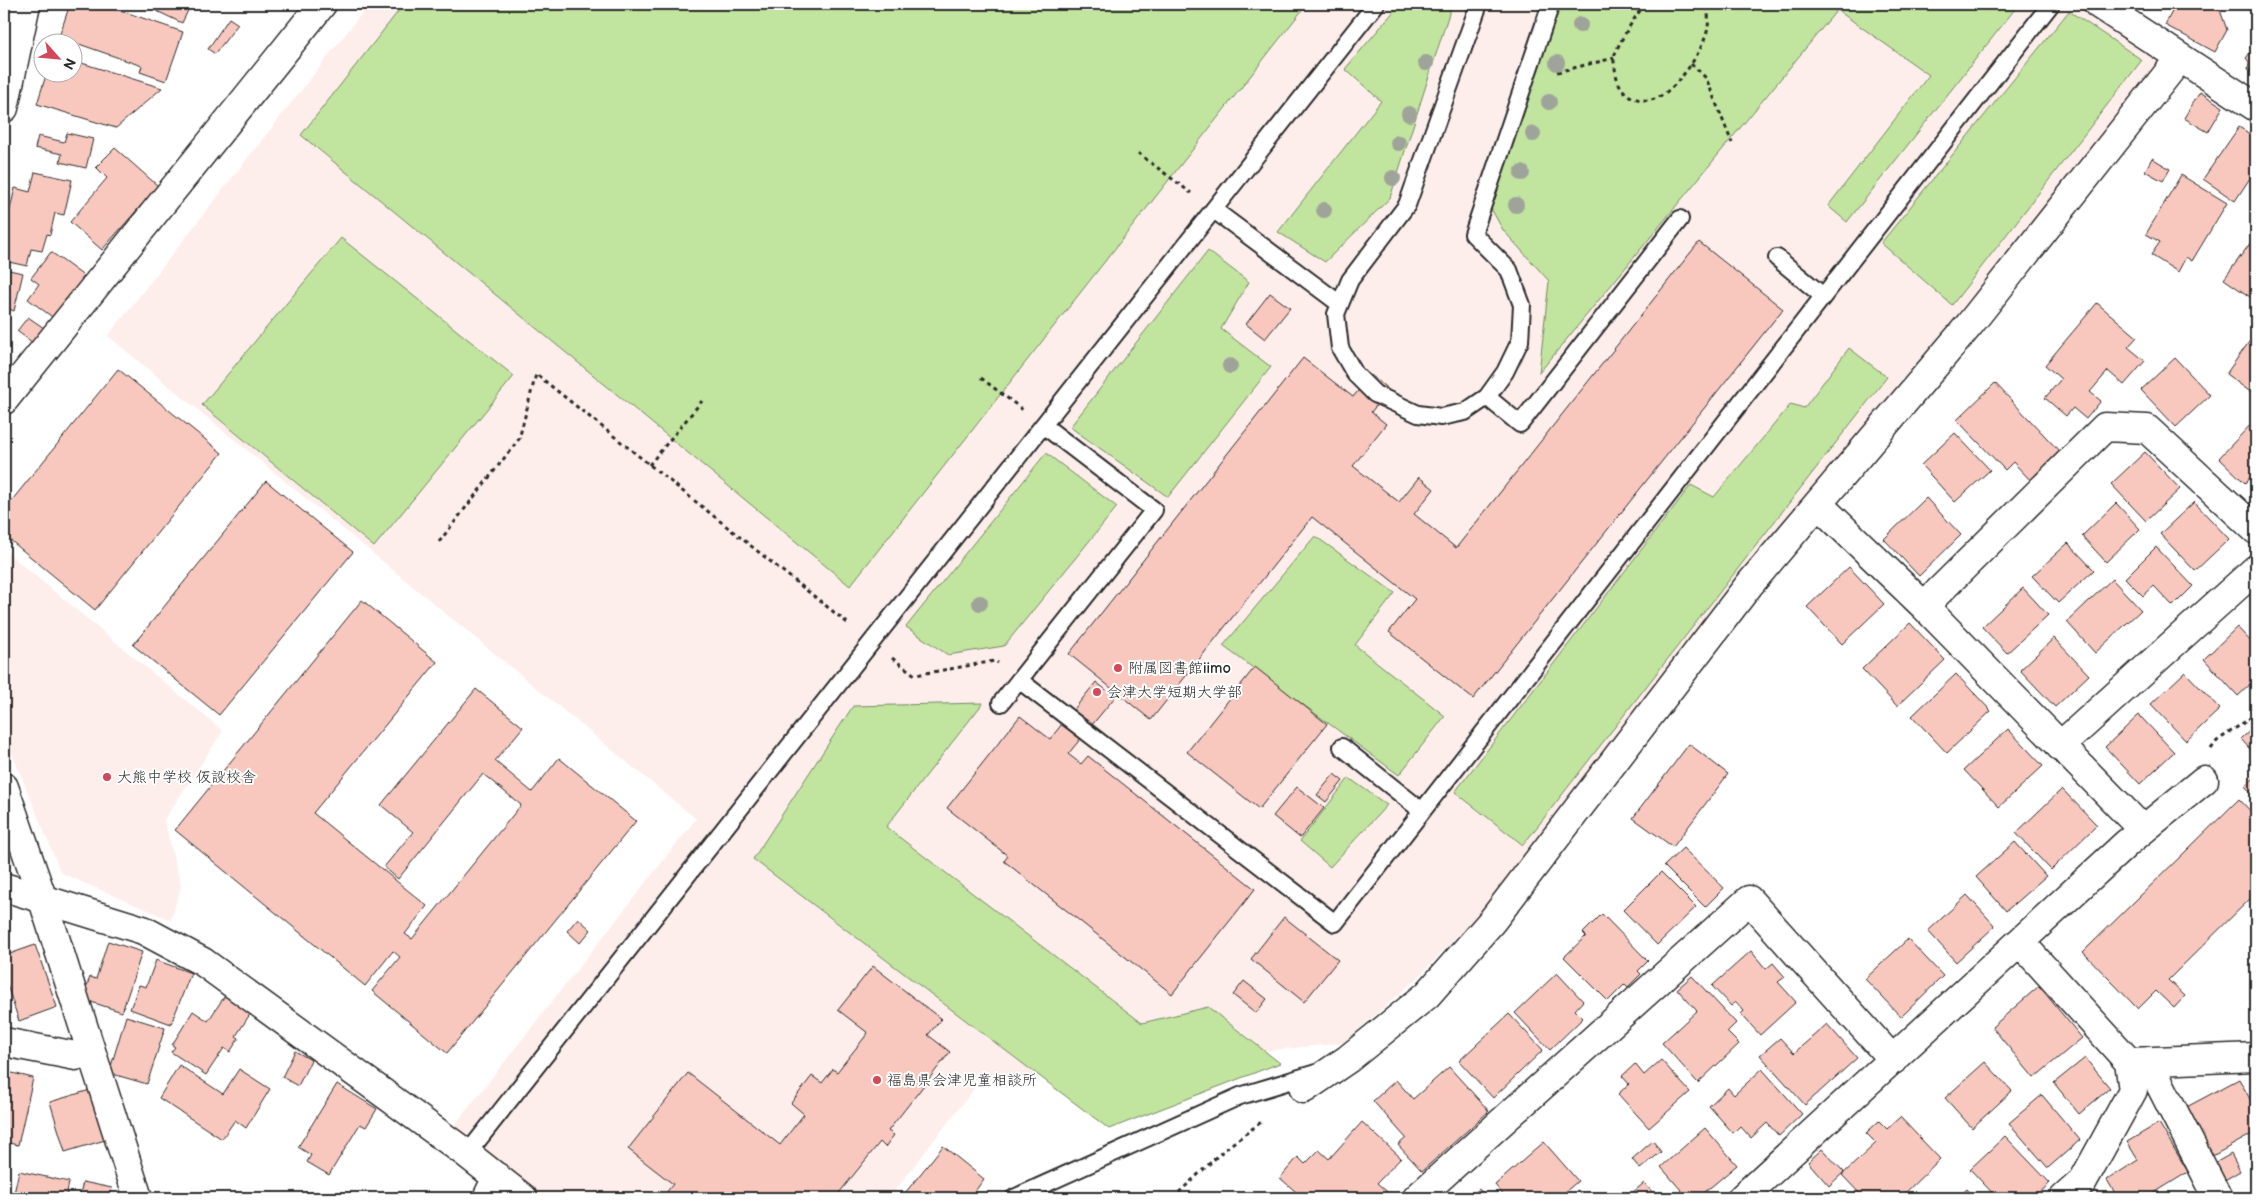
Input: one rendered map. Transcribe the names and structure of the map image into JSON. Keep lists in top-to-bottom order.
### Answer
{
  "places": [
    "附属図書館iimo",
    "会津大学短期大学部",
    "大熊中学校 仮設校舎",
    "福島県会津児童相談所"
  ],
  "north": "bottom right"
}
